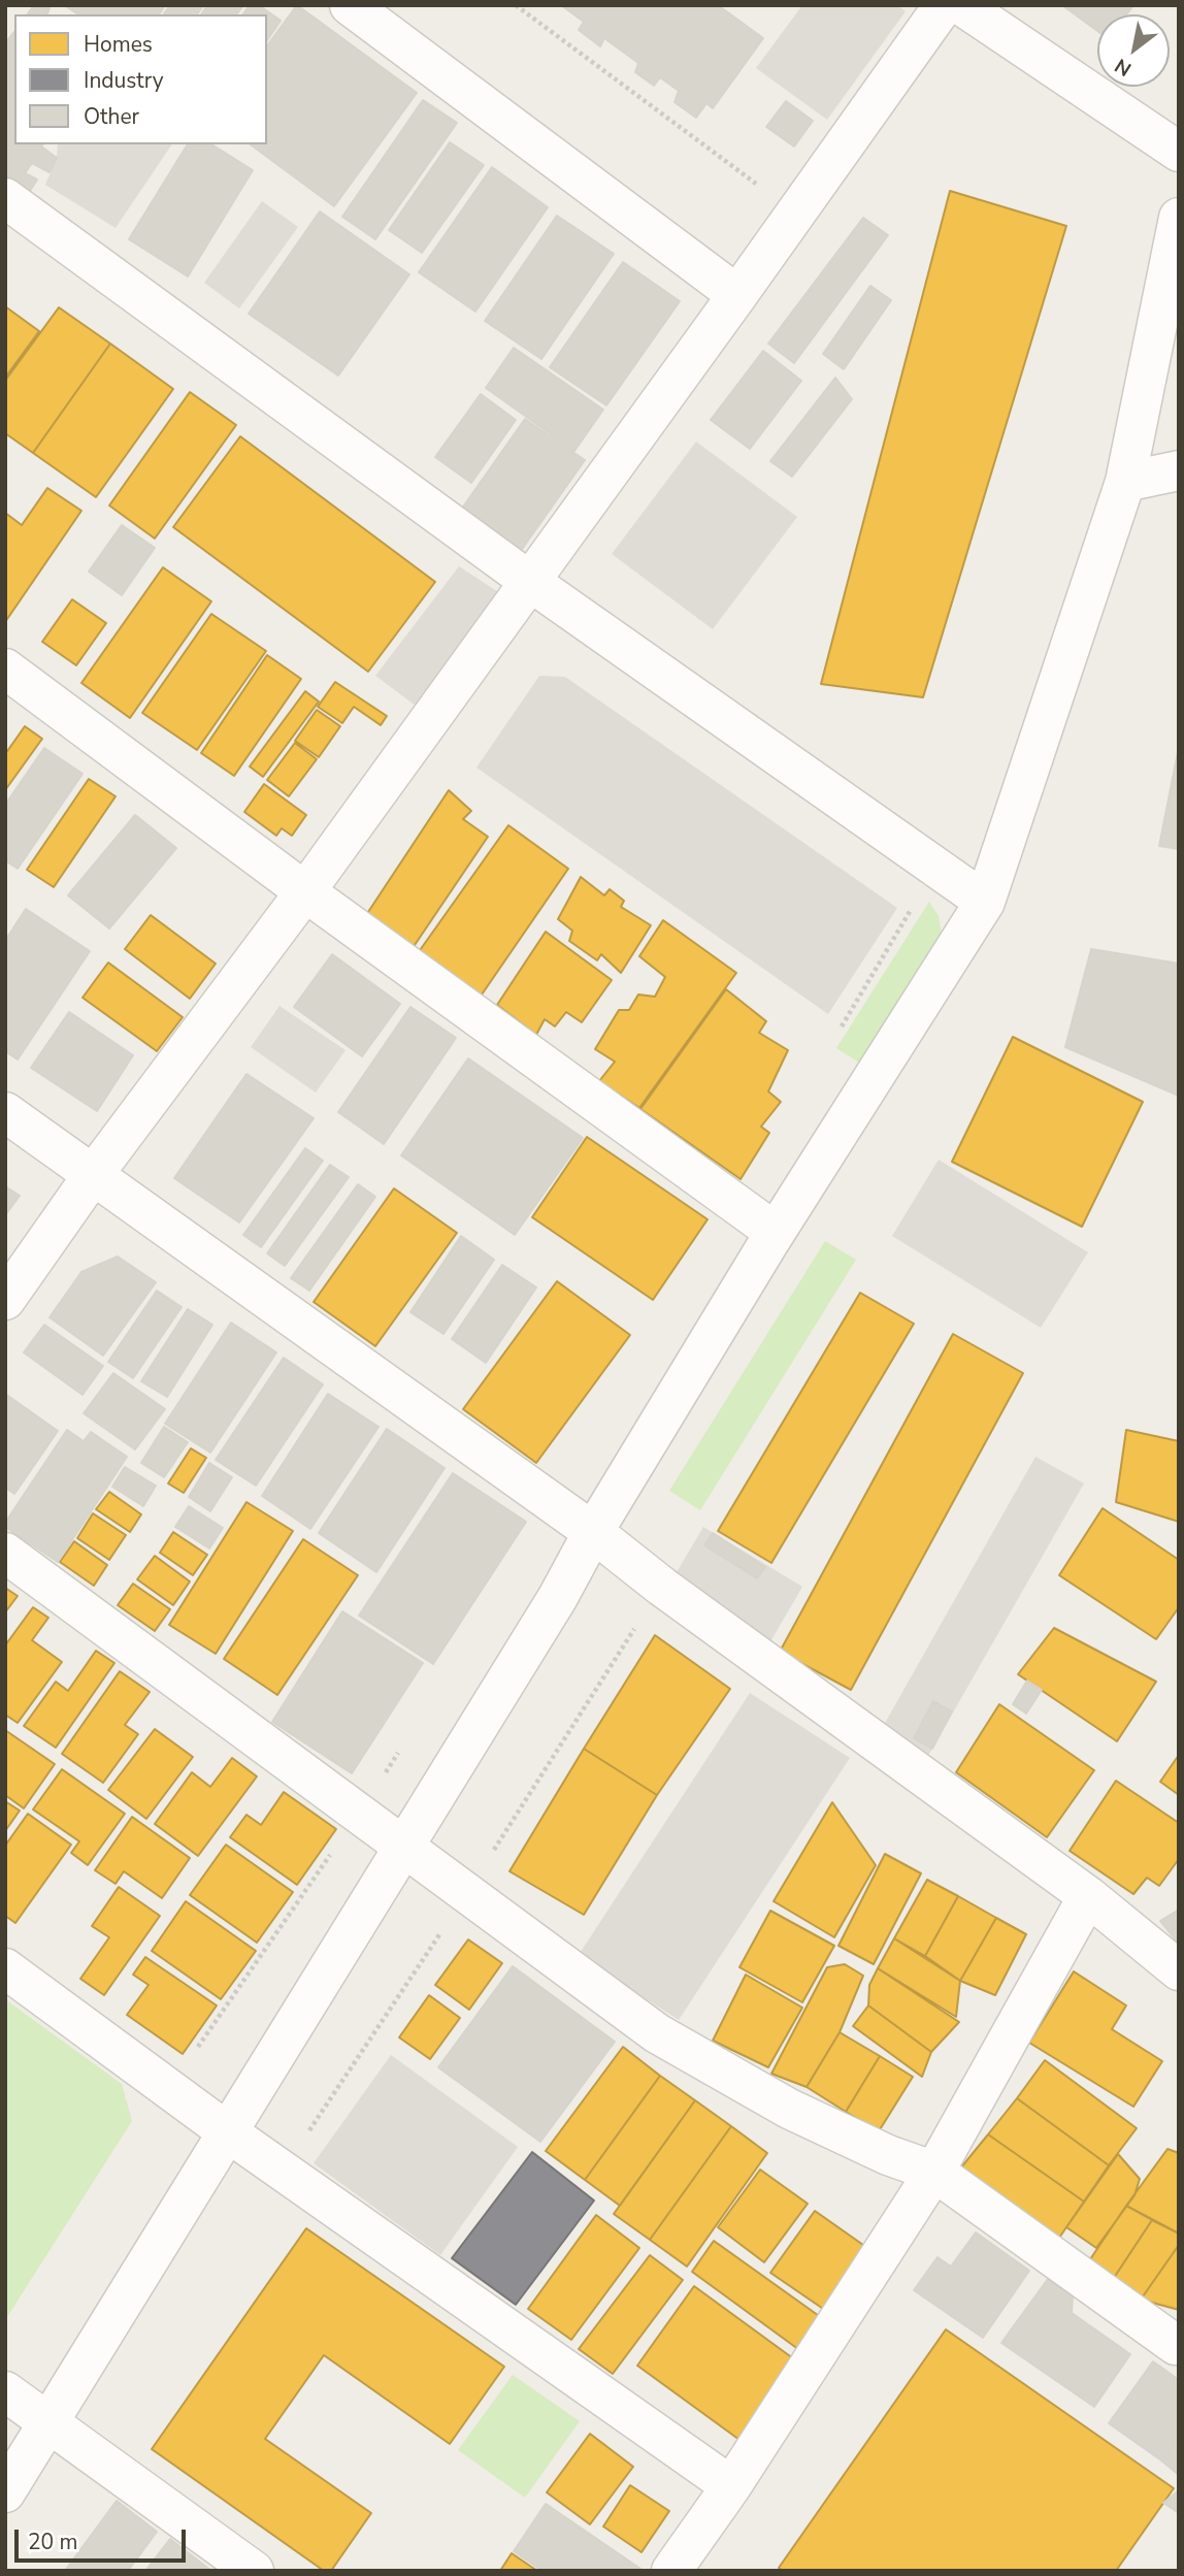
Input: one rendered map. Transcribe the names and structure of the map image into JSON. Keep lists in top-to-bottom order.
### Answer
{
  "legend": ["Homes", "Industry", "Other"],
  "scale_bar": "20 m",
  "north": "bottom left"
}
